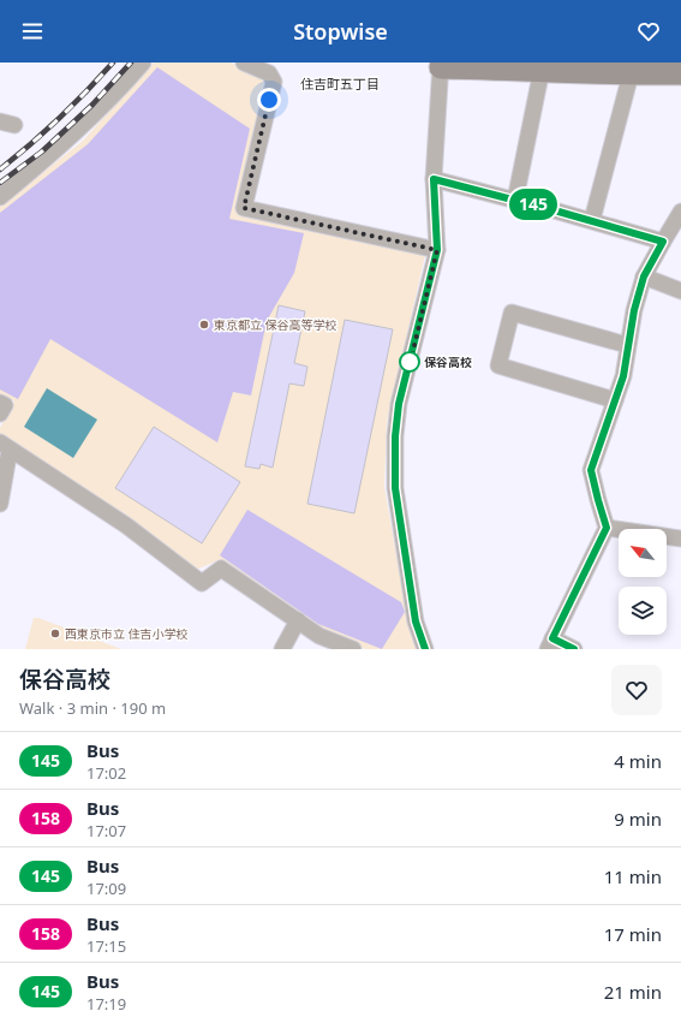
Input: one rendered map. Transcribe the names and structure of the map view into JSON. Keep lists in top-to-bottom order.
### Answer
{
  "districts": ["住吉町五丁目"],
  "places": ["東京都立 保谷高等学校", "保谷高校", "西東京市立 住吉小学校"],
  "lines": ["bus line 145"],
  "north": "top left",
  "page": {
    "header": "Stopwise",
    "on_map": "145",
    "heading": ["保谷高校", "Walk · 3 min · 190 m"],
    "list": [
      {
        "mark": "145",
        "name": "Bus",
        "note": "17:02",
        "value": "4 min"
      },
      {
        "mark": "158",
        "name": "Bus",
        "note": "17:07",
        "value": "9 min"
      },
      {
        "mark": "145",
        "name": "Bus",
        "note": "17:09",
        "value": "11 min"
      },
      {
        "mark": "158",
        "name": "Bus",
        "note": "17:15",
        "value": "17 min"
      },
      {
        "mark": "145",
        "name": "Bus",
        "note": "17:19",
        "value": "21 min"
      }
    ]
  }
}
